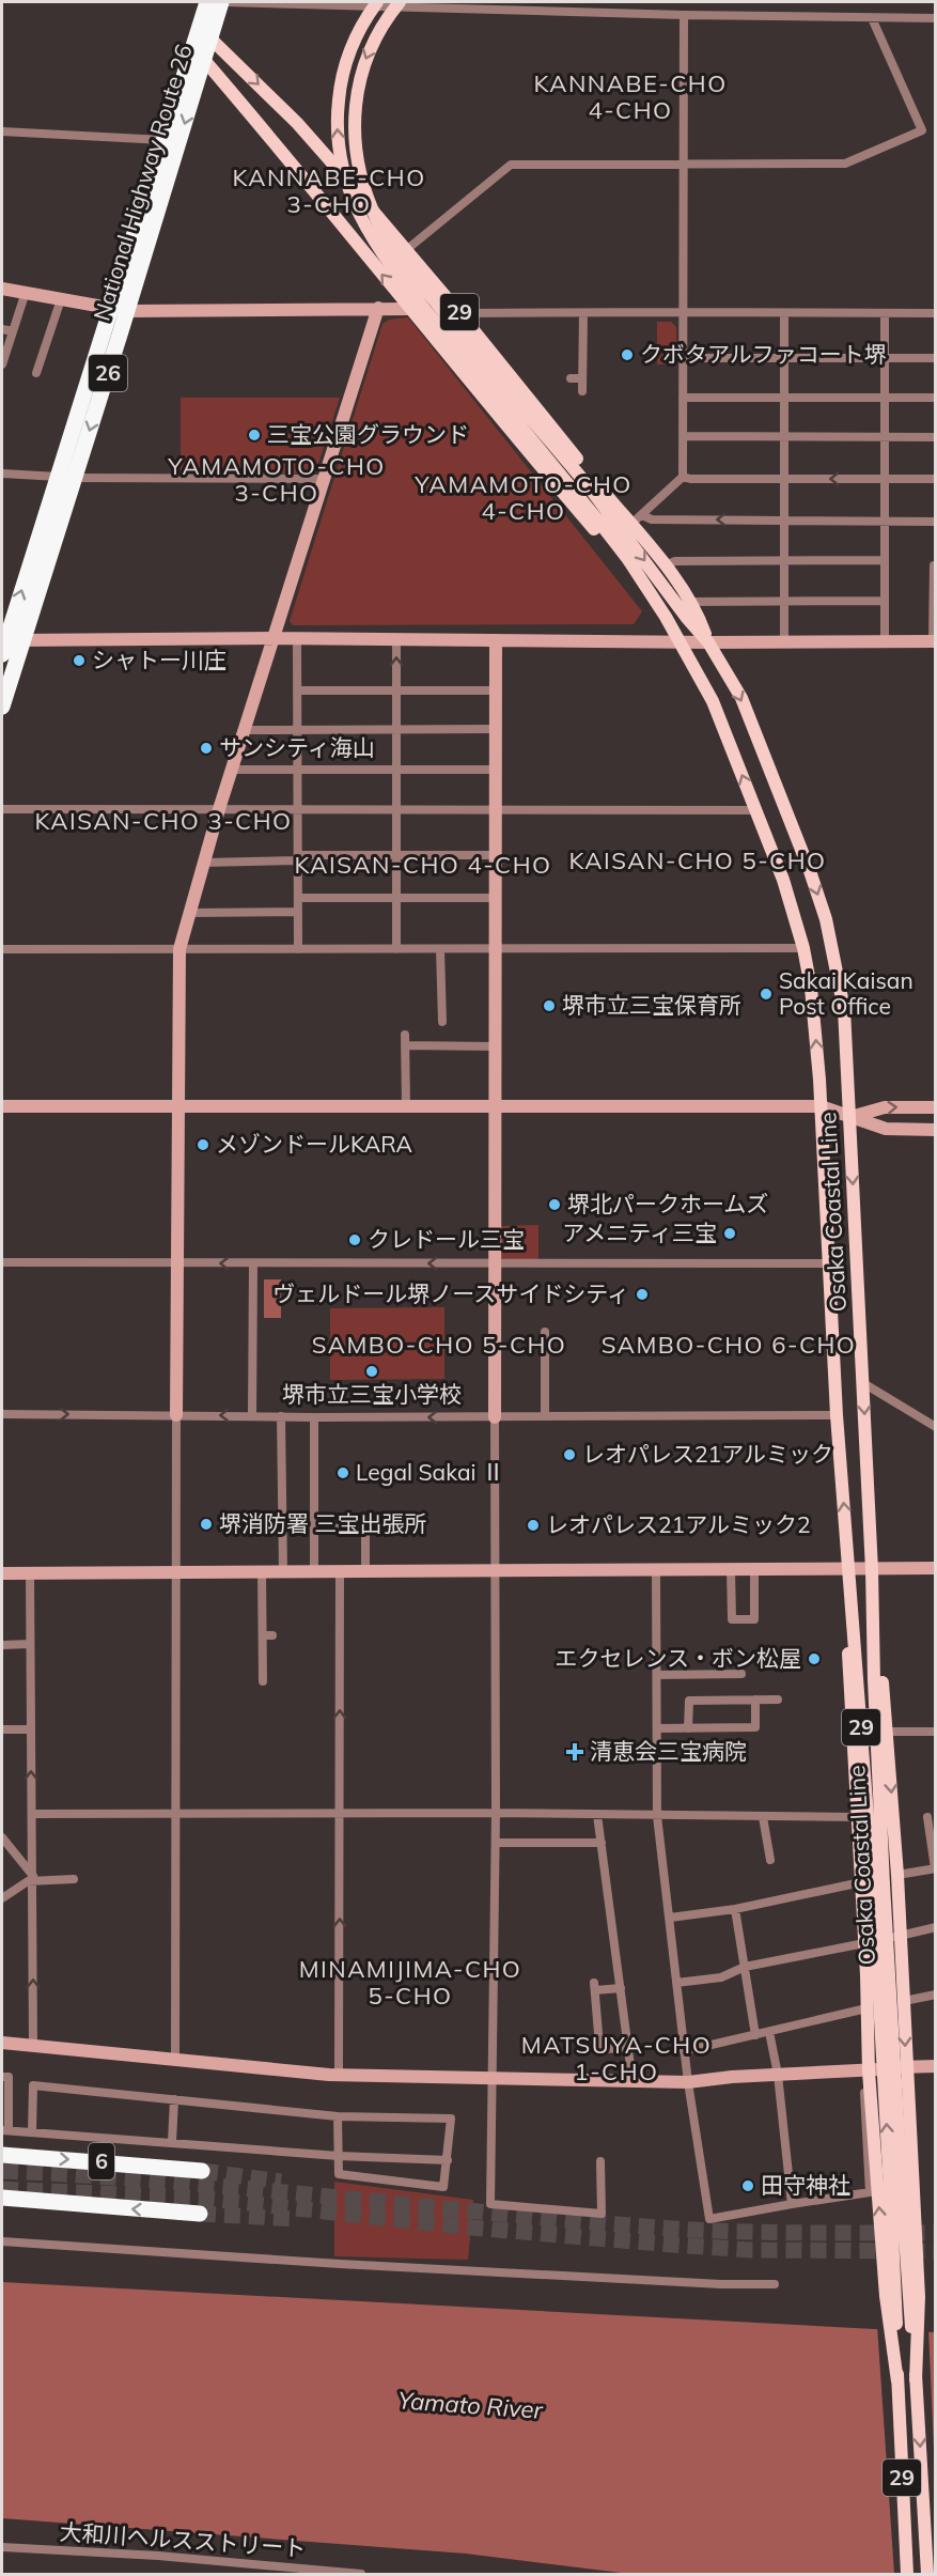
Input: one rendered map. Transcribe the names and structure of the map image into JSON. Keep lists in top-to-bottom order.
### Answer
{
  "streets": {
    "highway": ["National Highway Route 26", "26", "6"],
    "main road": ["29", "Osaka Coastal Line"],
    "street": ["大和川ヘルスストリート"]
  },
  "crossings": [
    ["National Highway Route 26", "29"],
    ["29", "Osaka Coastal Line"]
  ],
  "districts": [
    "KANNABE-CHO 4-CHO",
    "KANNABE-CHO 3-CHO",
    "YAMAMOTO-CHO 3-CHO",
    "YAMAMOTO-CHO 4-CHO",
    "KAISAN-CHO 3-CHO",
    "KAISAN-CHO 5-CHO",
    "KAISAN-CHO 4-CHO",
    "SAMBO-CHO 5-CHO",
    "SAMBO-CHO 6-CHO",
    "MINAMIJIMA-CHO 5-CHO",
    "MATSUYA-CHO 1-CHO"
  ],
  "water": ["Yamato River"],
  "places": {
    "other": [
      "クボタアルファコート堺",
      "三宝公園グラウンド",
      "シャトー川庄",
      "サンシティ海山",
      "Sakai Kaisan Post Office",
      "堺市立三宝保育所",
      "メゾンドールKARA",
      "堺北パークホームズ",
      "アメニティ三宝",
      "クレドール三宝",
      "ヴェルドール堺ノースサイドシティ",
      "堺市立三宝小学校",
      "レオパレス21アルミック",
      "Legal Sakai Ⅱ",
      "堺消防署 三宝出張所",
      "レオパレス21アルミック2",
      "エクセレンス・ボン松屋",
      "田守神社"
    ],
    "health": ["清恵会三宝病院"]
  }
}
